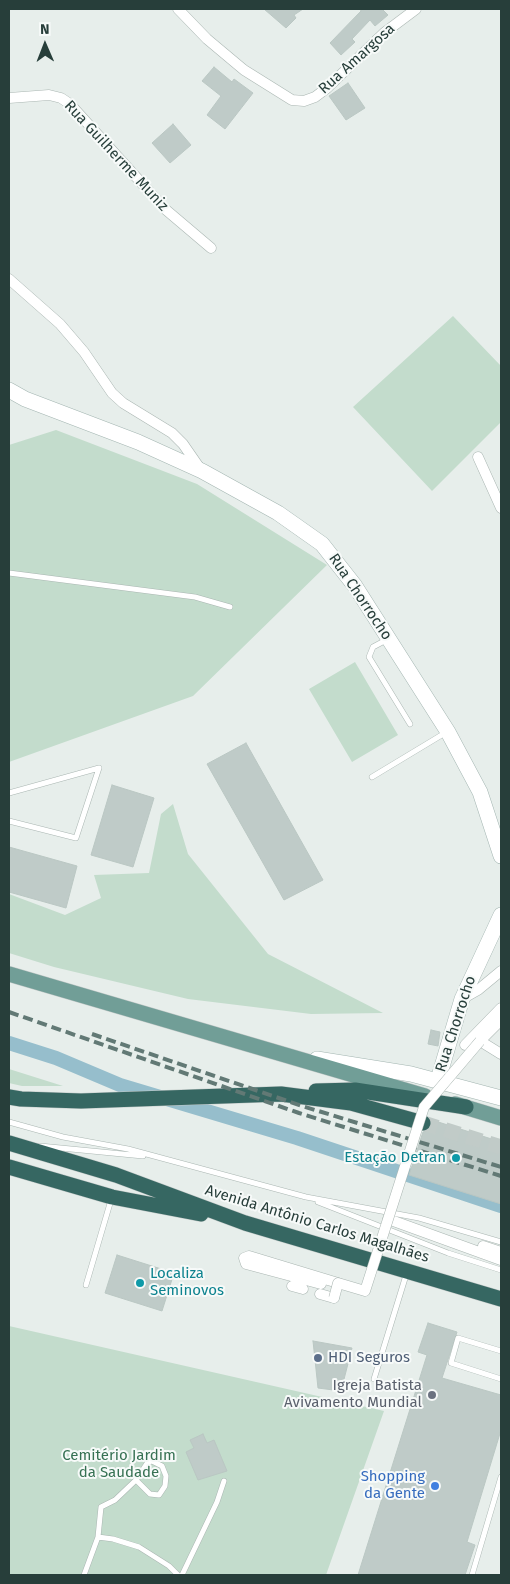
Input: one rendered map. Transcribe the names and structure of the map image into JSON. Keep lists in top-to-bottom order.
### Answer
{
  "streets": {
    "highway": ["Avenida Antônio Carlos Magalhães"],
    "street": ["Rua Amargosa", "Rua Guilherme Muniz", "Rua Chorrocho"]
  },
  "parks": ["Cemitério Jardim da Saudade"],
  "places": [
    "Estação Detran",
    "Localiza Seminovos",
    "HDI Seguros",
    "Igreja Batista Avivamento Mundial",
    "Shopping da Gente"
  ],
  "north": "top"
}
